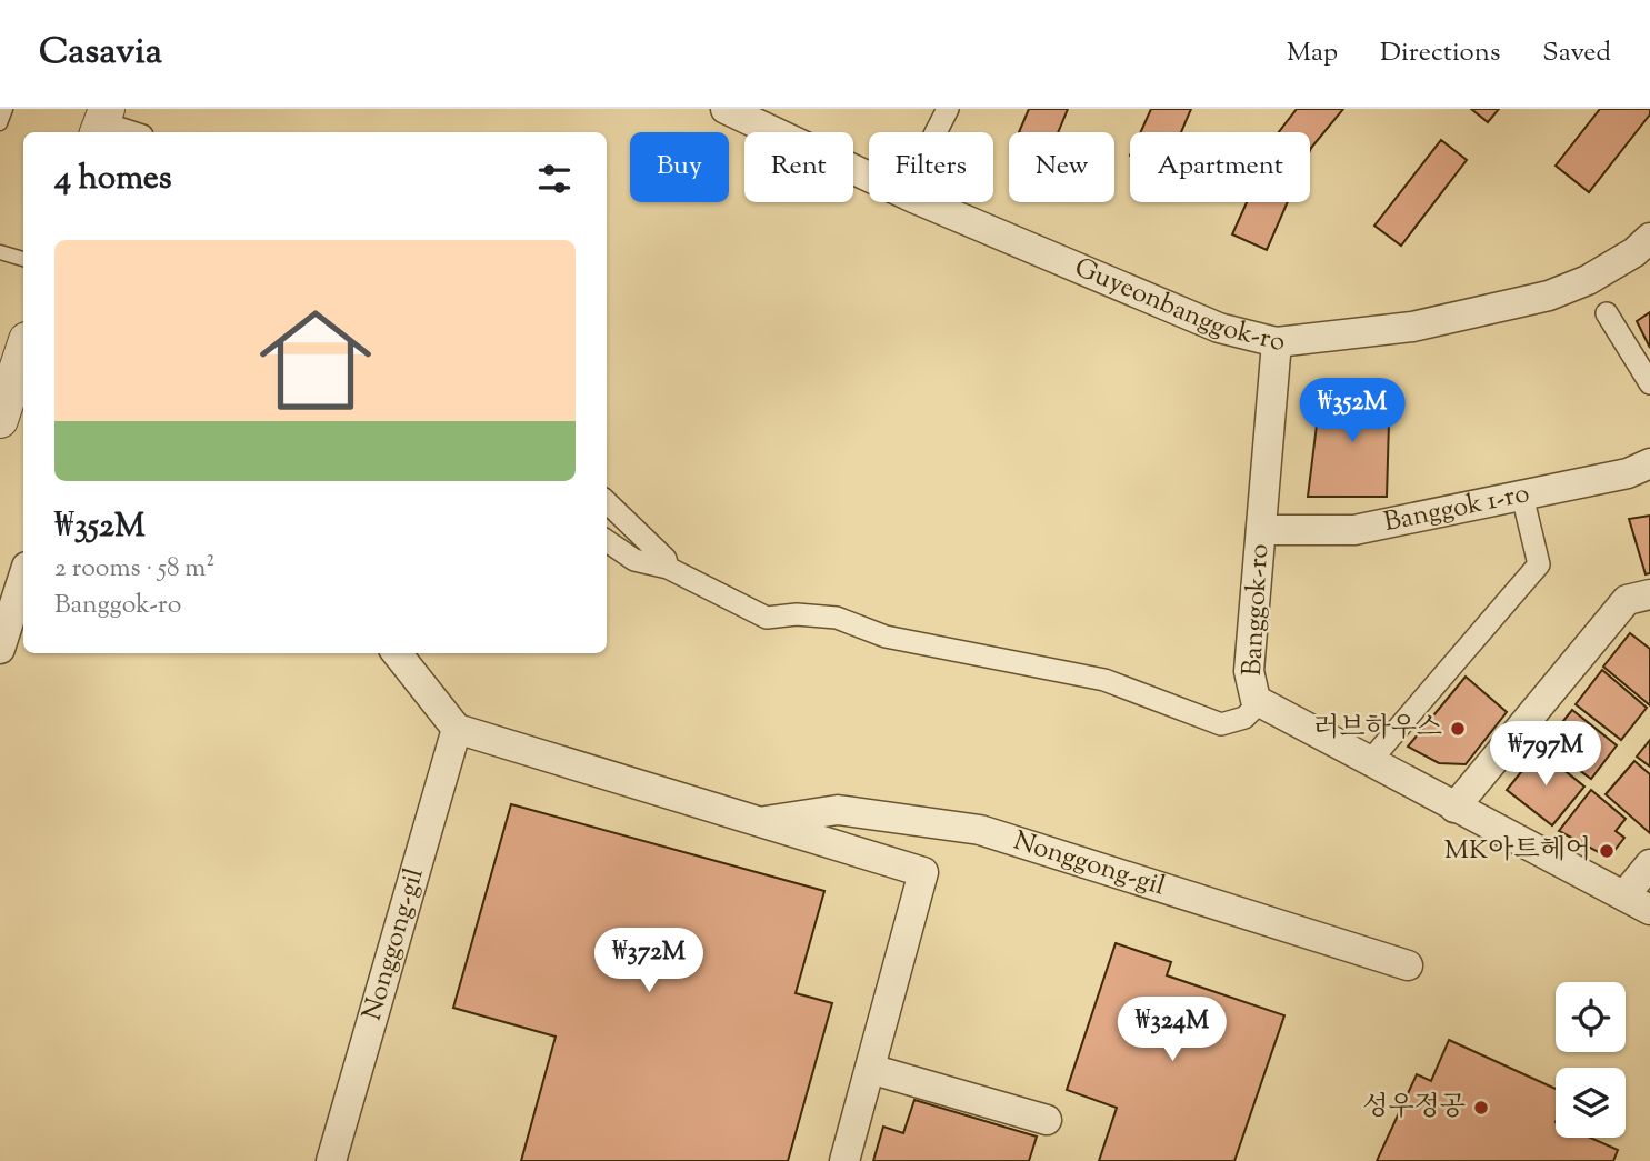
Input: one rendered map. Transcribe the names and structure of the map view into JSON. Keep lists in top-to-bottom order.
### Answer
{
  "streets": {
    "street": [
      "Guyeonbanggok-ro",
      "Banggok 1-ro",
      "Banggok-ro",
      "Nonggong-gil"
    ]
  },
  "crossings": [
    ["Guyeonbanggok-ro", "Banggok-ro"],
    ["Banggok 1-ro", "Banggok-ro"]
  ],
  "places": ["러브하우스", "MK아트헤어", "성우정공"],
  "page": {
    "header": "Casavia",
    "nav": ["Map", "Directions", "Saved"],
    "chip": [
      "Buy",
      "Rent",
      "Filters",
      "New",
      "Apartment"
    ],
    "heading": "4 homes",
    "list": [
      {
        "name": "₩352M",
        "note": "2 rooms · 58 m² · Banggok-ro"
      }
    ],
    "price": [
      "₩352M",
      "₩797M",
      "₩372M",
      "₩324M"
    ]
  }
}
